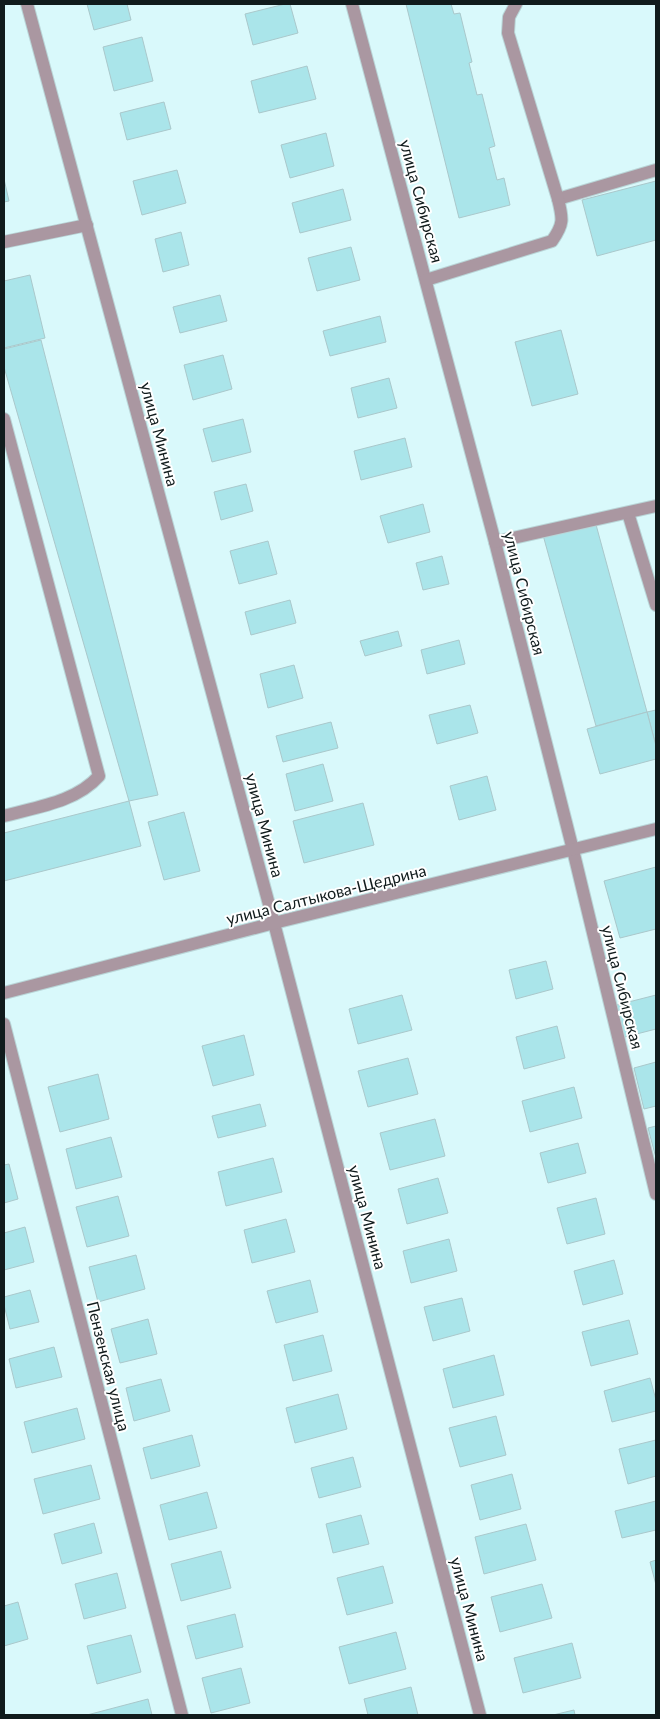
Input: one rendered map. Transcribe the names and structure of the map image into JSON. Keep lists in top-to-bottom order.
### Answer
{
  "streets": {
    "street": [
      "улица Сибирская",
      "улица Минина",
      "улица Салтыкова-Щедрина",
      "Пензенская улица"
    ]
  },
  "crossings": [
    ["улица Сибирская", "улица Салтыкова-Щедрина"],
    ["улица Минина", "улица Салтыкова-Щедрина"]
  ]
}
